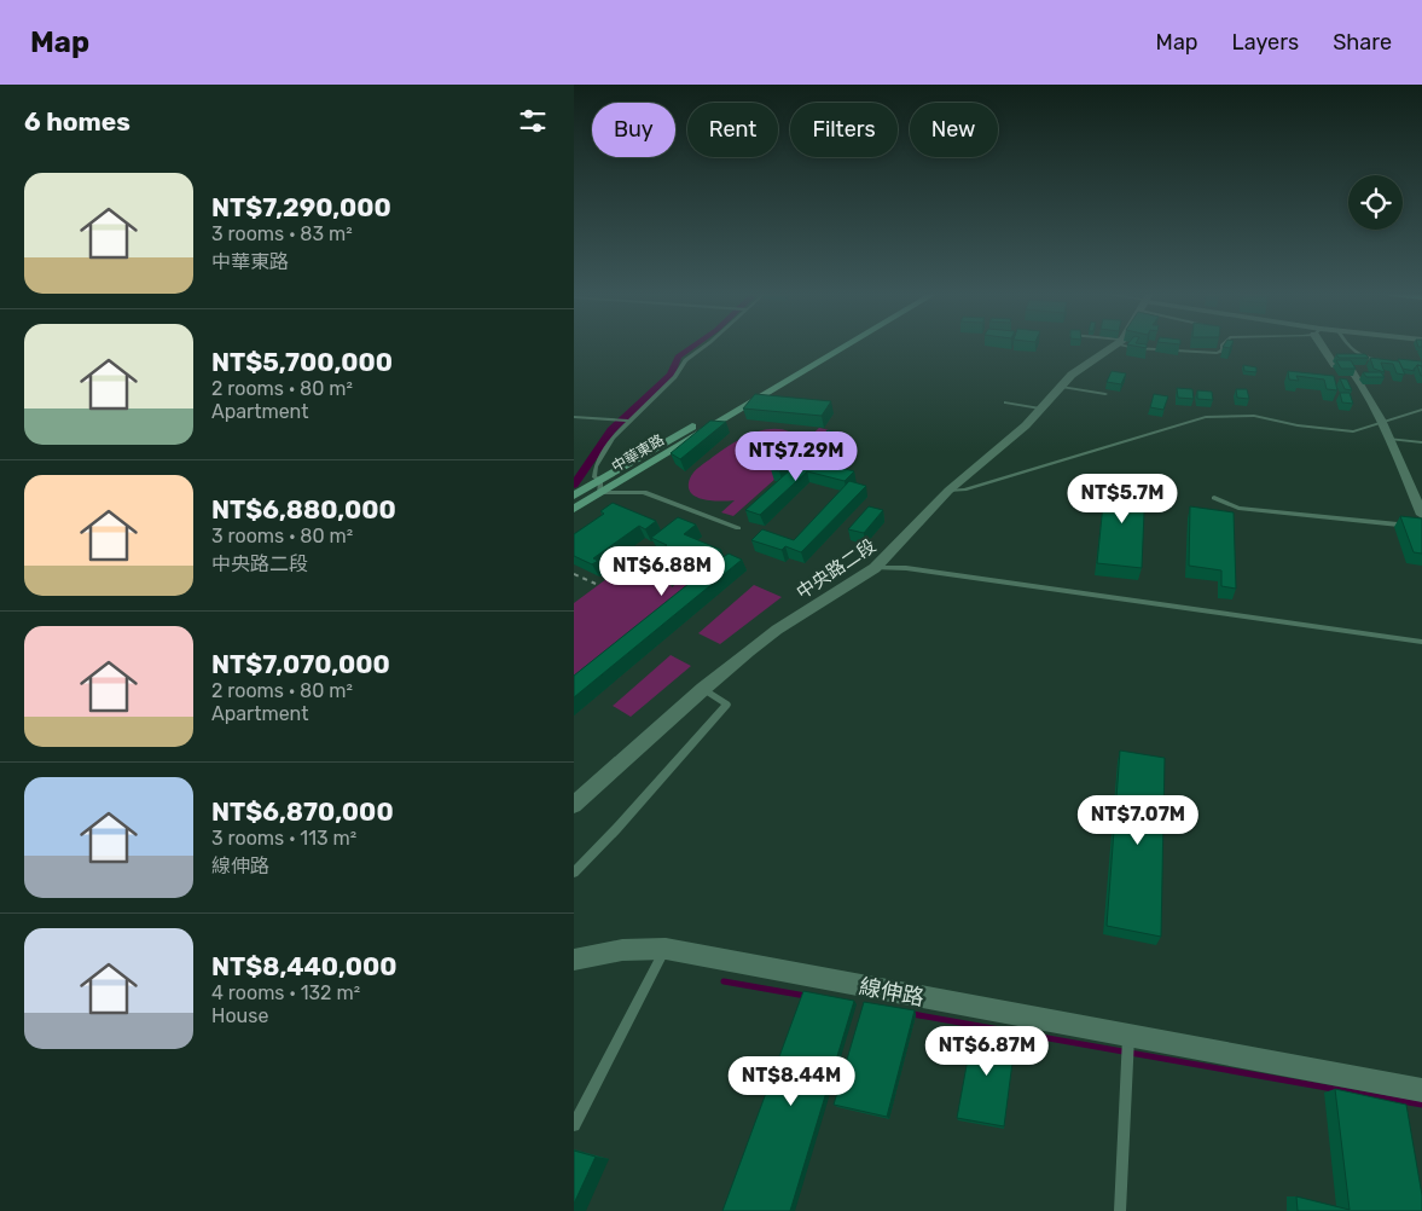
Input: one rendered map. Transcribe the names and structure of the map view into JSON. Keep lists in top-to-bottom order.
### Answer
{
  "streets": {
    "main road": ["中華東路"],
    "street": ["中央路二段", "線伸路"]
  },
  "page": {
    "header": "Map",
    "nav": ["Map", "Layers", "Share"],
    "heading": "6 homes",
    "chip": [
      "Buy",
      "Rent",
      "Filters",
      "New"
    ],
    "list": [
      {
        "name": "NT$7,290,000",
        "note": "3 rooms · 83 m² · 中華東路"
      },
      {
        "name": "NT$5,700,000",
        "note": "2 rooms · 80 m² · Apartment"
      },
      {
        "name": "NT$6,880,000",
        "note": "3 rooms · 80 m² · 中央路二段"
      },
      {
        "name": "NT$7,070,000",
        "note": "2 rooms · 80 m² · Apartment"
      },
      {
        "name": "NT$6,870,000",
        "note": "3 rooms · 113 m² · 線伸路"
      },
      {
        "name": "NT$8,440,000",
        "note": "4 rooms · 132 m² · House"
      }
    ],
    "price": [
      "NT$7.29M",
      "NT$5.7M",
      "NT$6.88M",
      "NT$7.07M",
      "NT$6.87M",
      "NT$8.44M"
    ]
  }
}
